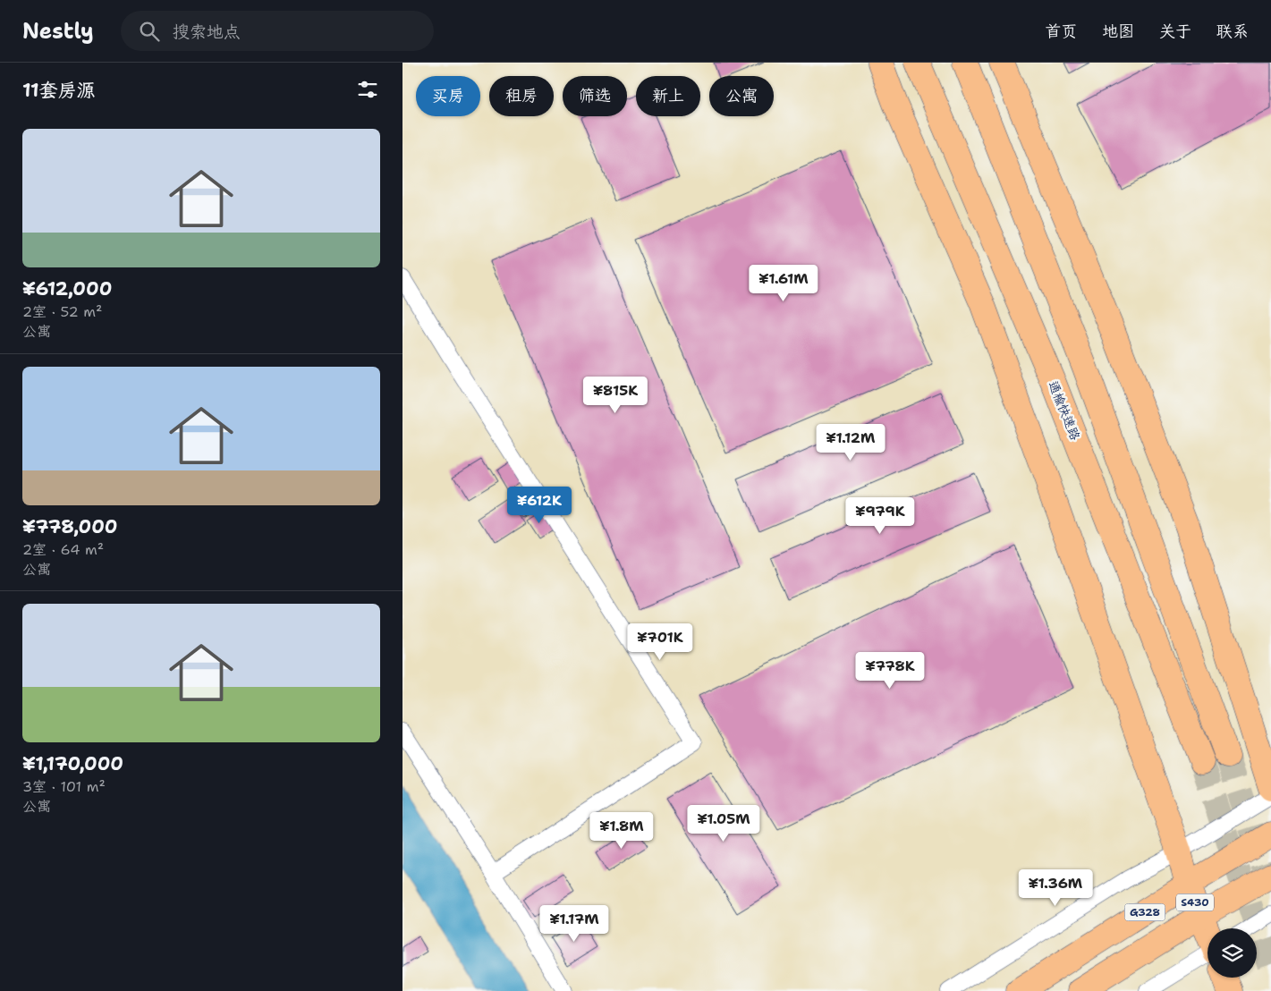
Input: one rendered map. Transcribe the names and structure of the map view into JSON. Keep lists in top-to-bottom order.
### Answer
{
  "streets": {
    "main road": ["通榆快速路", "S430", "G328"]
  },
  "crossings": [
    ["S430", "G328"]
  ],
  "page": {
    "header": "Nestly",
    "search": "搜索地点",
    "nav": [
      "首页",
      "地图",
      "关于",
      "联系"
    ],
    "heading": "11套房源",
    "chip": [
      "买房",
      "租房",
      "筛选",
      "新上",
      "公寓"
    ],
    "list": [
      {
        "name": "¥612,000",
        "note": "2室 · 52 m² · 公寓"
      },
      {
        "name": "¥778,000",
        "note": "2室 · 64 m² · 公寓"
      },
      {
        "name": "¥1,170,000",
        "note": "3室 · 101 m² · 公寓"
      }
    ],
    "price": [
      "¥1.61M",
      "¥815K",
      "¥1.12M",
      "¥612K",
      "¥979K",
      "¥701K",
      "¥778K",
      "¥1.05M",
      "¥1.8M",
      "¥1.36M",
      "¥1.17M"
    ]
  }
}
